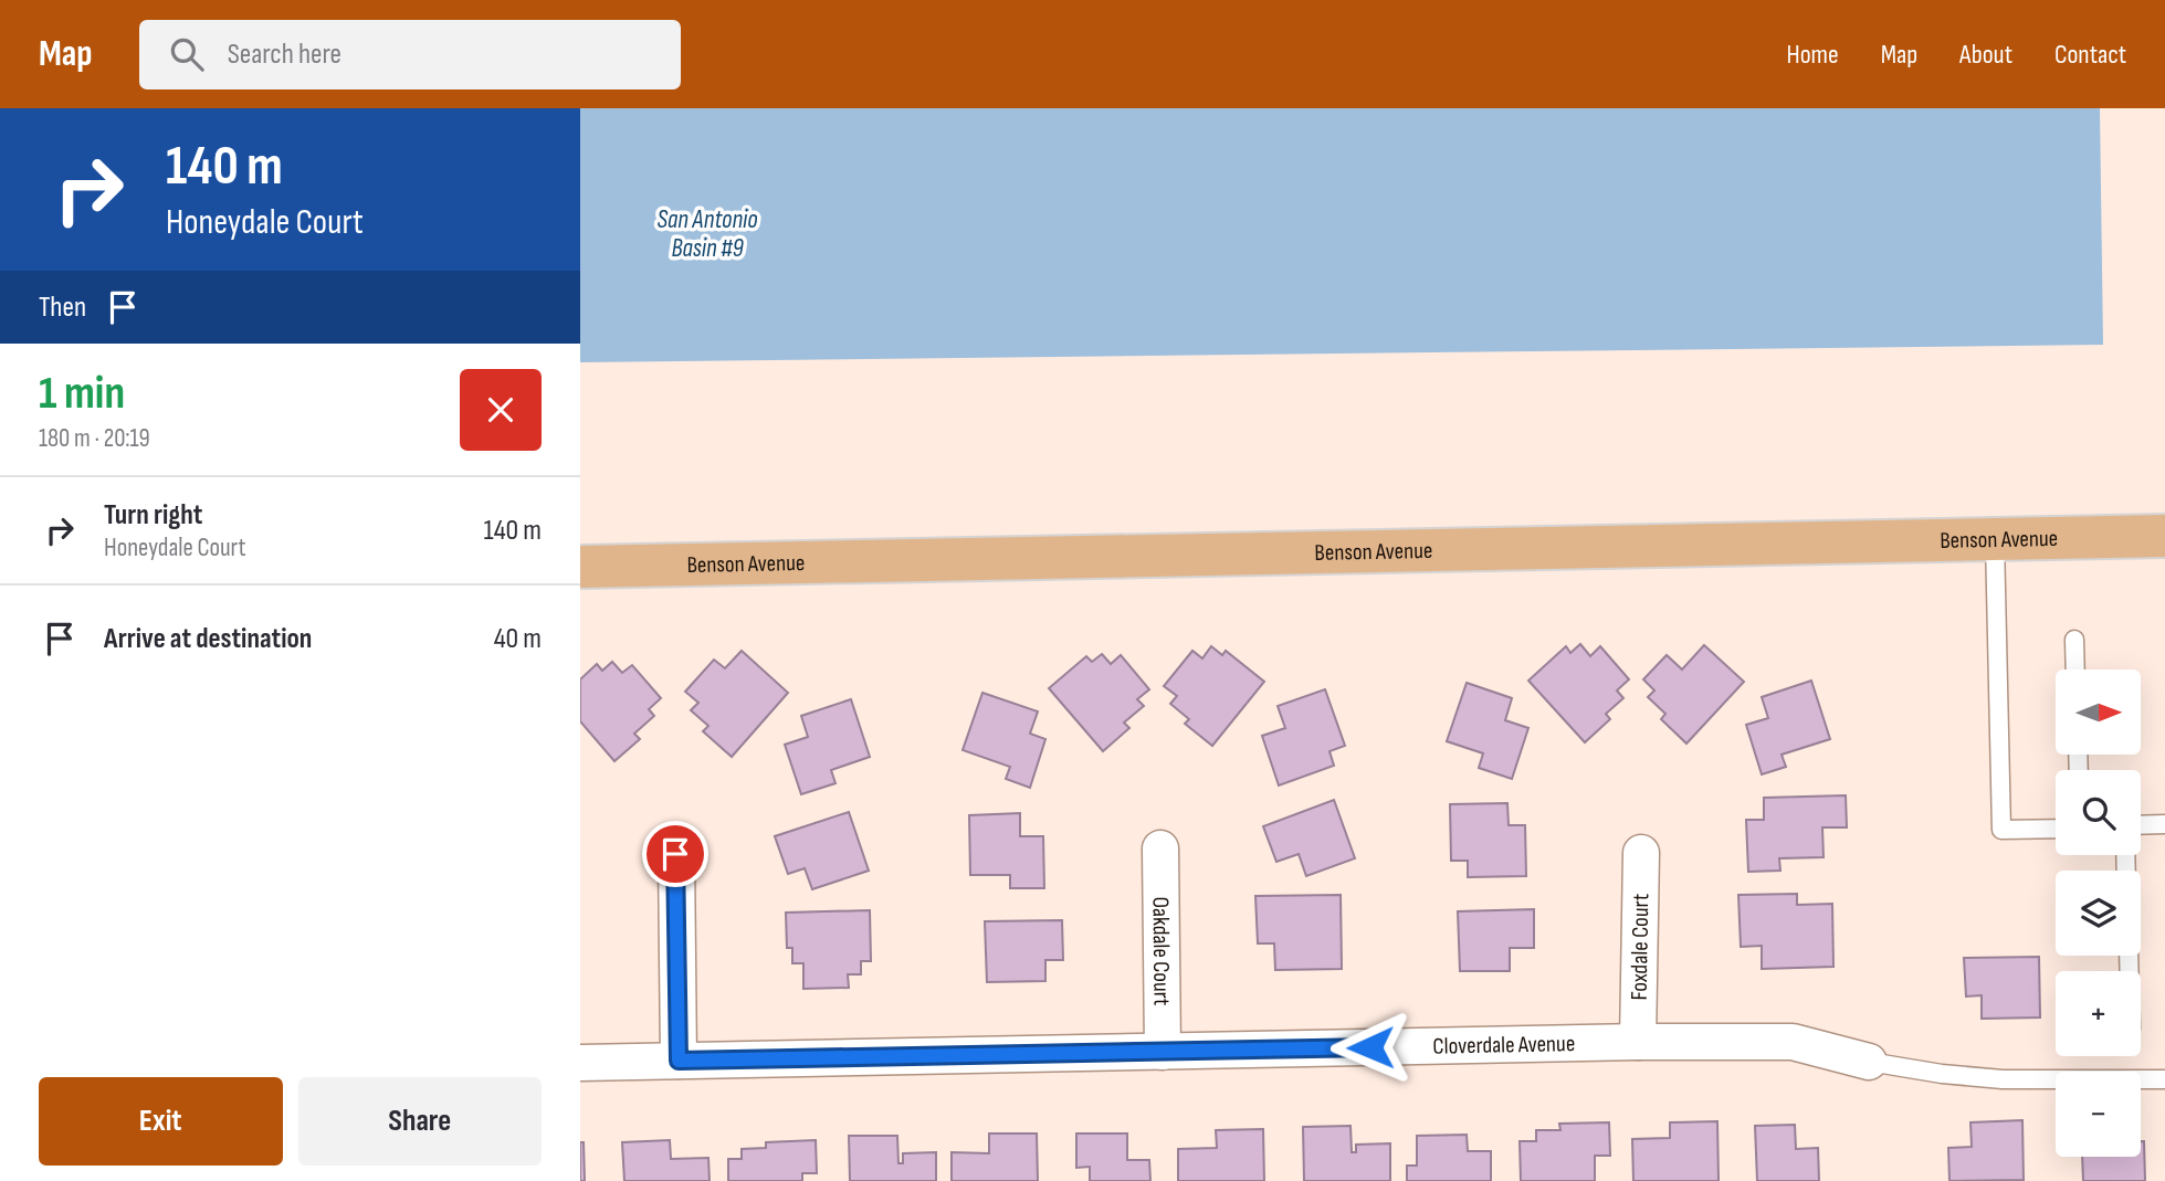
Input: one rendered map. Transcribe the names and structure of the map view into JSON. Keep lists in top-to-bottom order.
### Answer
{
  "streets": {
    "main road": ["Benson Avenue"],
    "street": ["Foxdale Court", "Oakdale Court", "Cloverdale Avenue"]
  },
  "crossings": [
    ["Foxdale Court", "Cloverdale Avenue"],
    ["Oakdale Court", "Cloverdale Avenue"]
  ],
  "water": ["San Antonio Basin #9"],
  "north": "right",
  "page": {
    "header": "Map",
    "search": "Search here",
    "nav": [
      "Home",
      "Map",
      "About",
      "Contact"
    ],
    "turn": ["140 m", "Honeydale Court"],
    "then": "Then",
    "heading": ["1 min", "180 m · 20:19"],
    "list": [
      {
        "name": "Turn right",
        "note": "Honeydale Court",
        "value": "140 m"
      },
      {
        "name": "Arrive at destination",
        "value": "40 m"
      }
    ],
    "map_buttons": ["+", "−"],
    "buttons": ["Exit", "Share"]
  }
}
